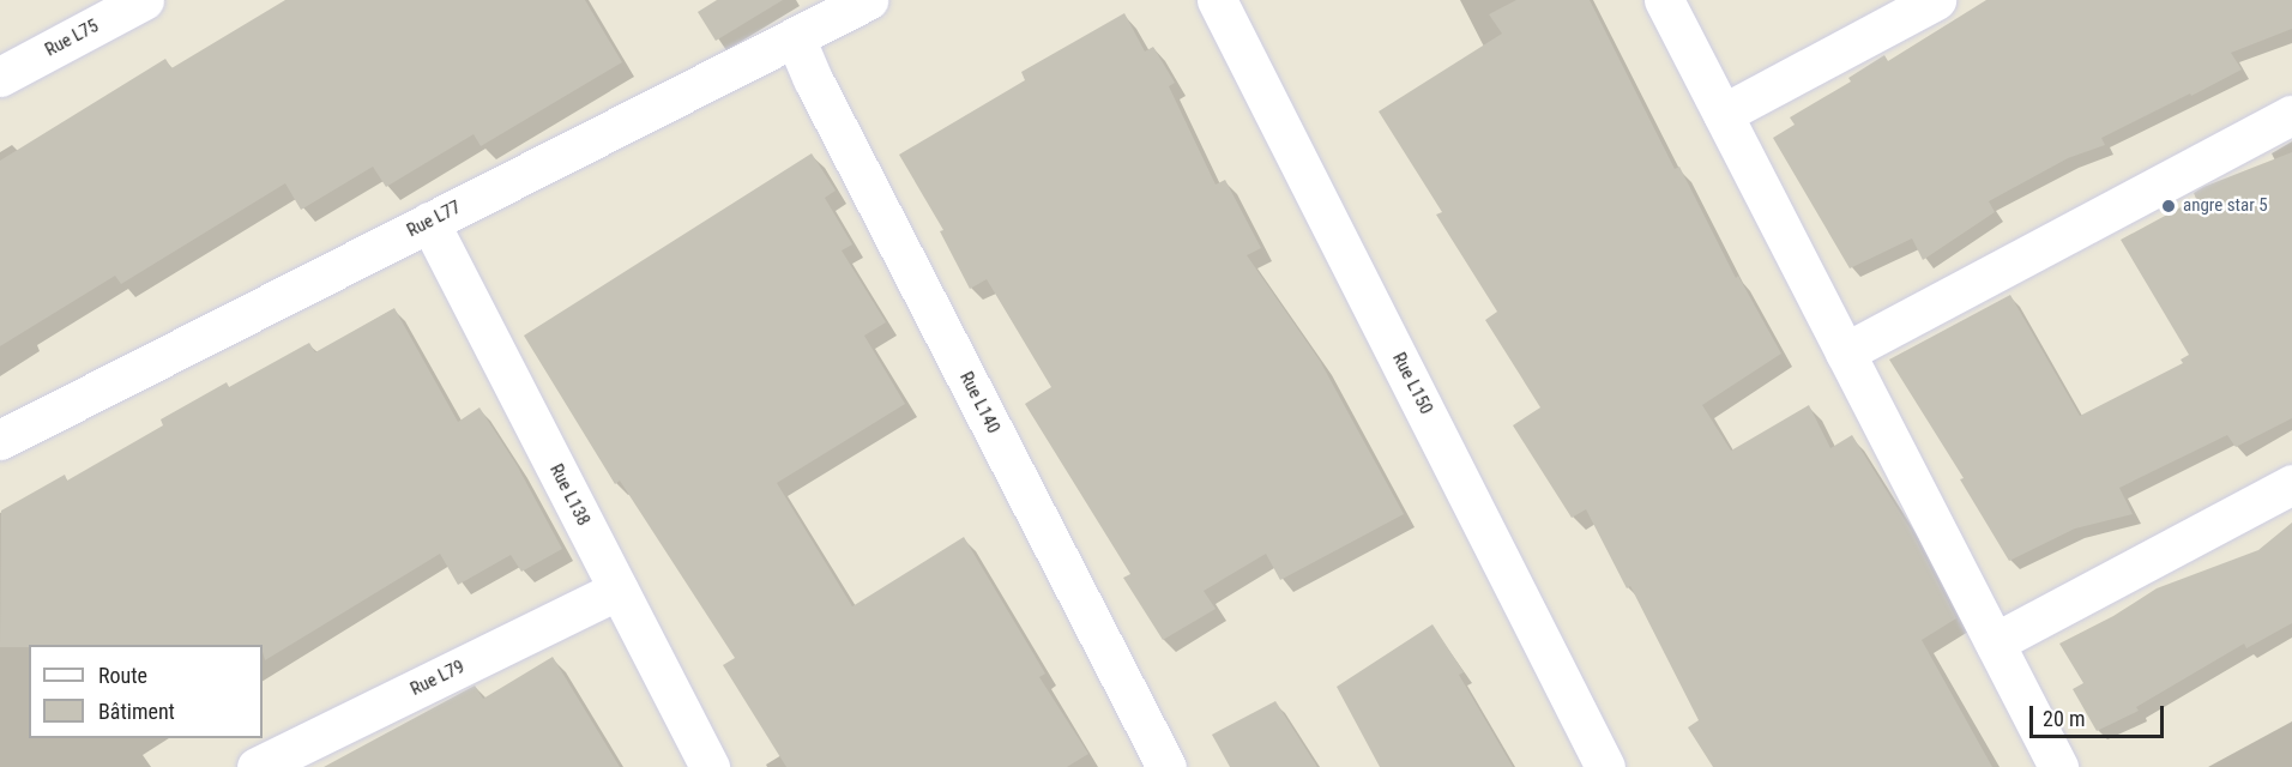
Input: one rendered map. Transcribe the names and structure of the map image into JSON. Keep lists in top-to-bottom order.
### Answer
{
  "streets": {
    "street": [
      "Rue L75",
      "Rue L77",
      "Rue L150",
      "Rue L140",
      "Rue L138",
      "Rue L79"
    ]
  },
  "crossings": [
    ["Rue L77", "Rue L140"],
    ["Rue L77", "Rue L138"],
    ["Rue L138", "Rue L79"]
  ],
  "places": ["angre star 5"],
  "legend": ["Route", "Bâtiment"],
  "scale_bar": "20 m"
}
